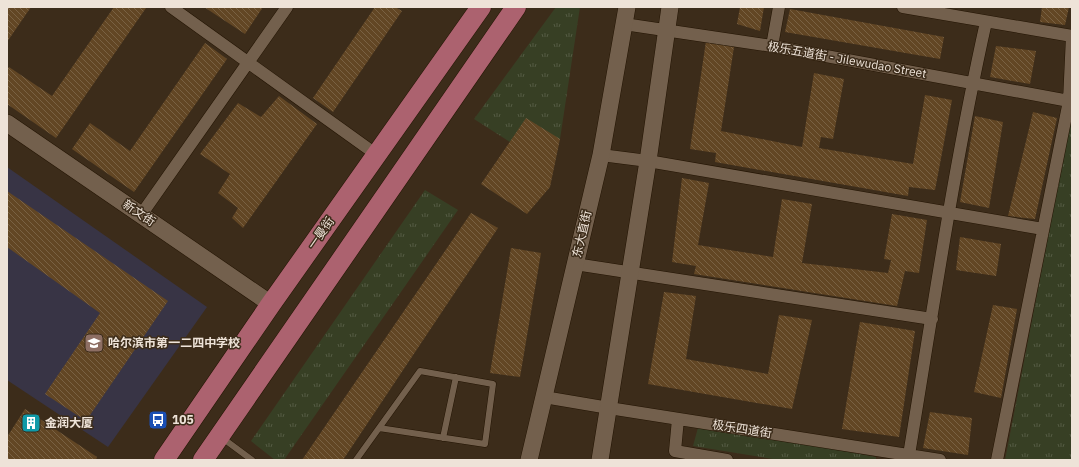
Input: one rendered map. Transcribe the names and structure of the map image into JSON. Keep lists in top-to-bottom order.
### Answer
{
  "streets": {
    "main road": ["新文街", "一曼街", "东大直街"],
    "street": ["极乐五道街 - Jilewudao Street", "极乐四道街"]
  },
  "crossings": [
    ["极乐五道街 - Jilewudao Street", "东大直街"],
    ["新文街", "一曼街"],
    ["东大直街", "极乐四道街"]
  ],
  "places": {
    "school or university": ["哈尔滨市第一二四中学校"],
    "bus stop": ["105"],
    "building": ["金润大厦"]
  }
}
